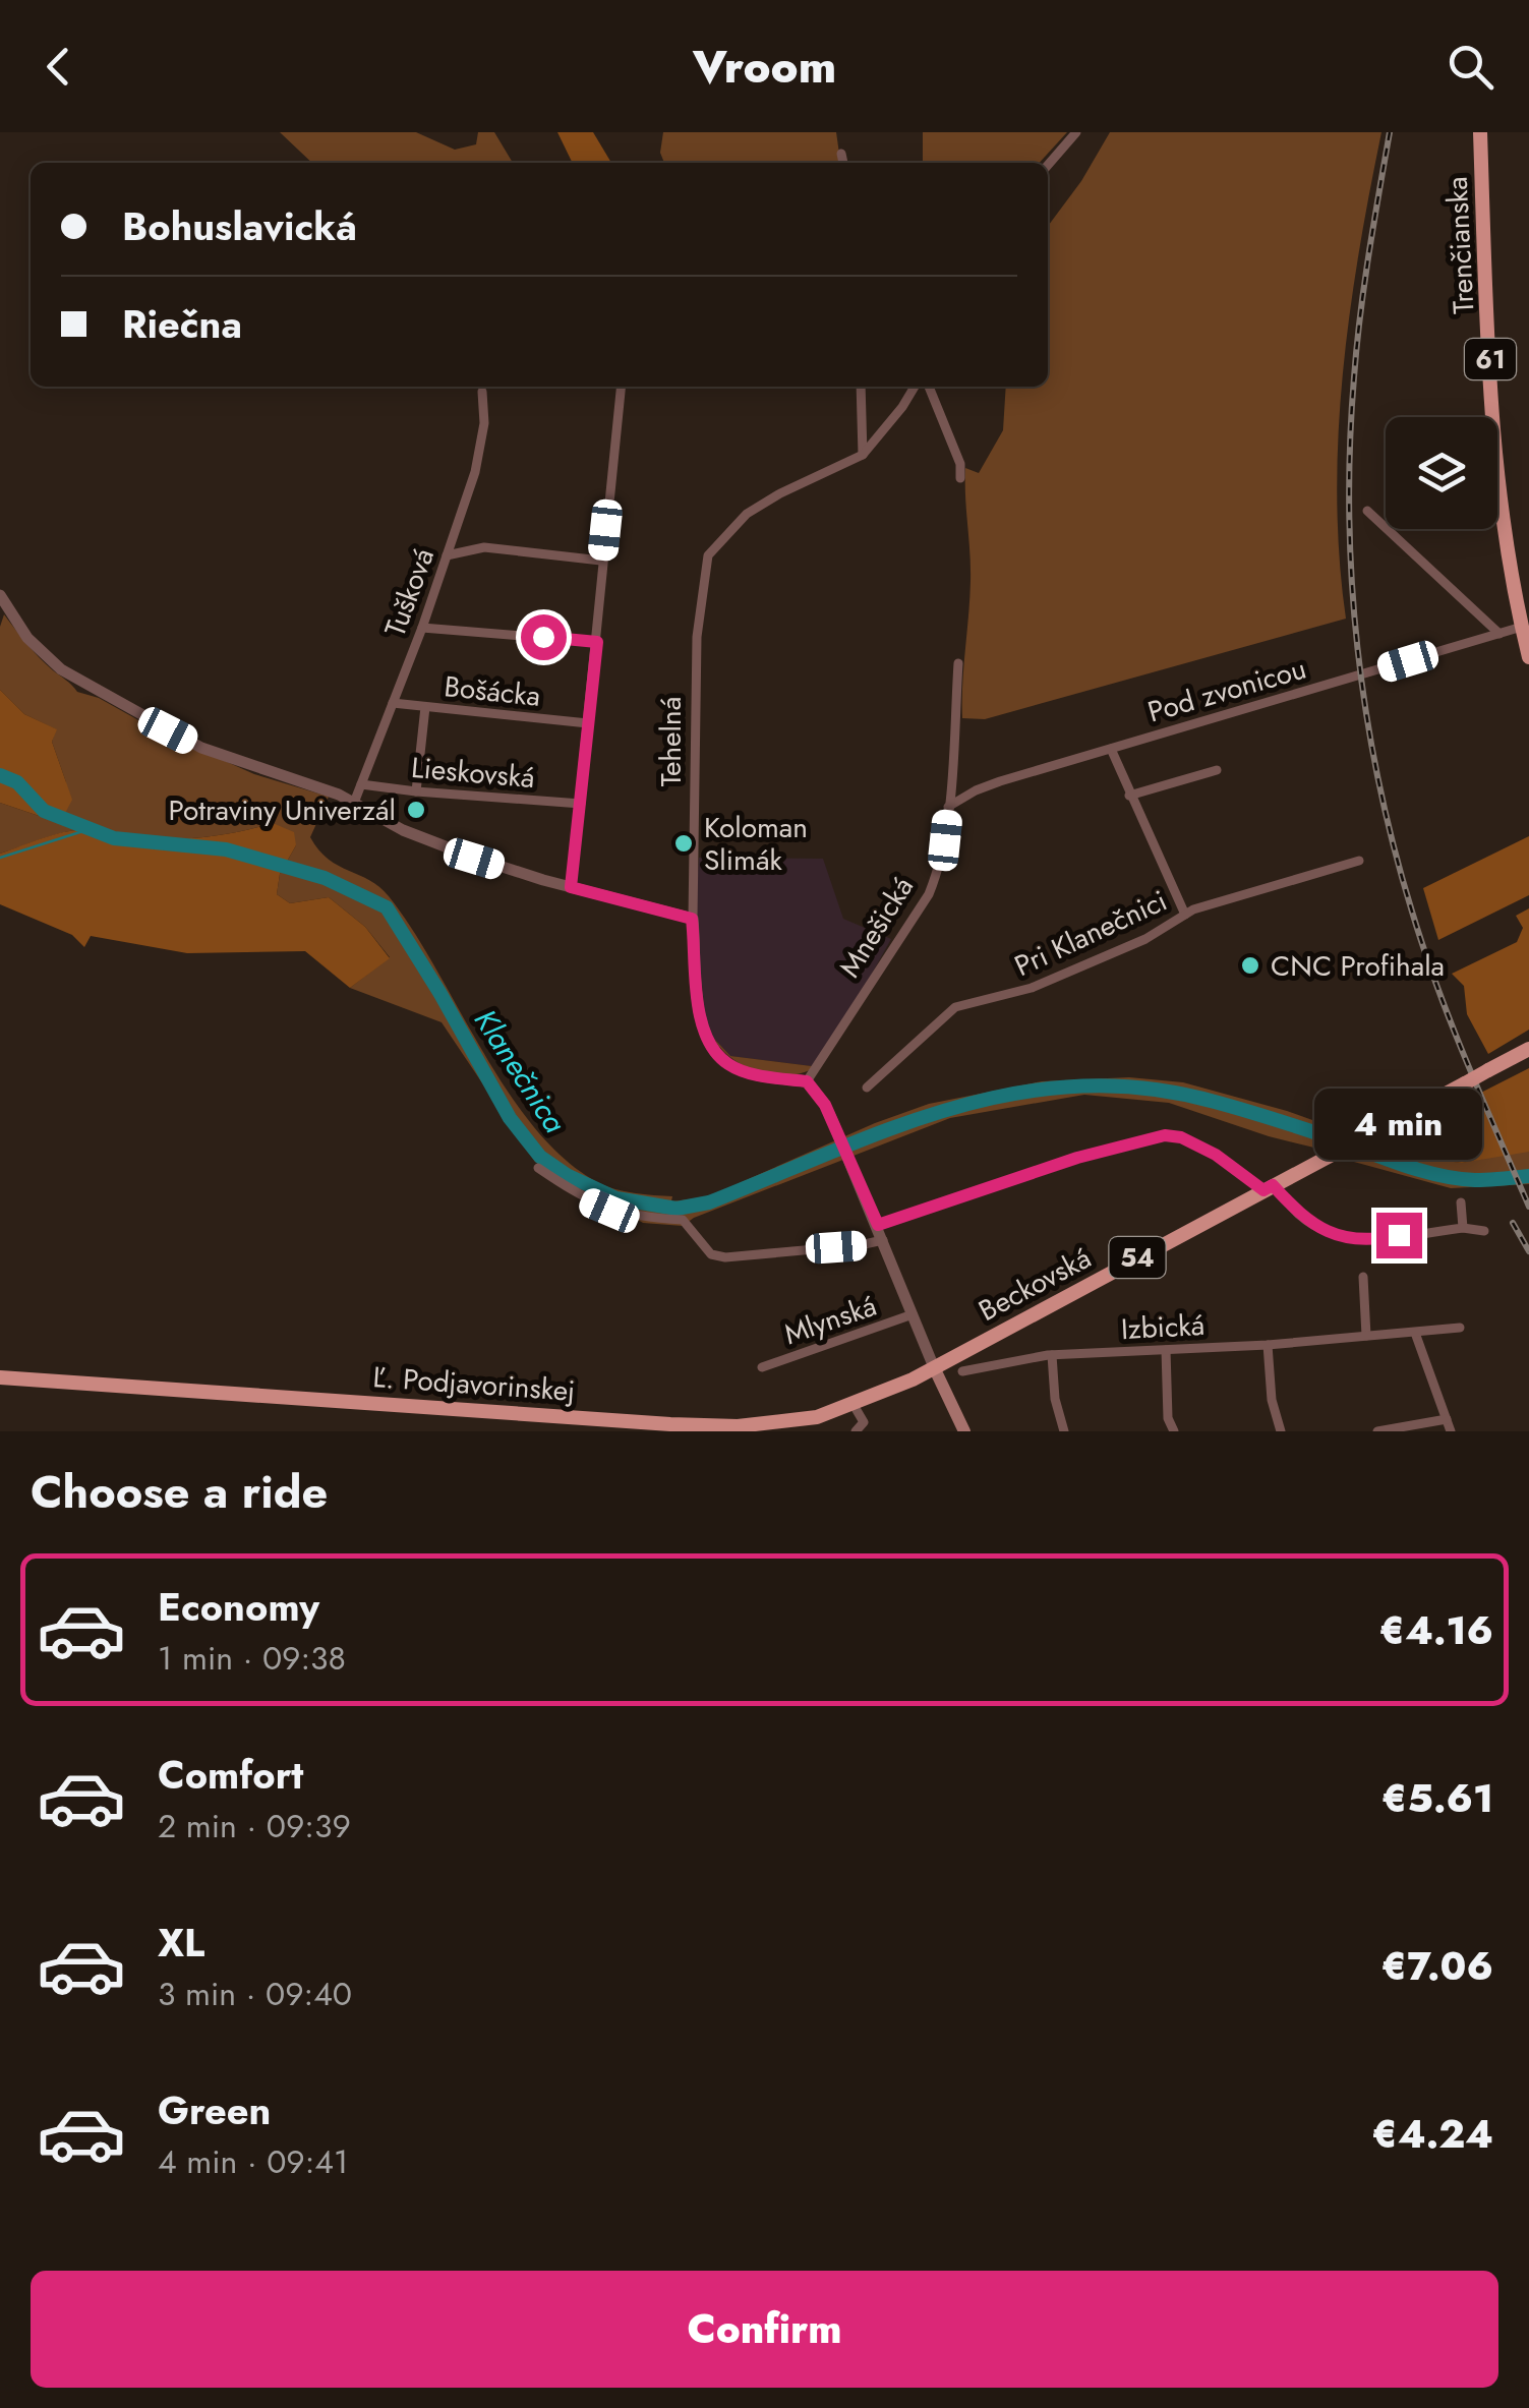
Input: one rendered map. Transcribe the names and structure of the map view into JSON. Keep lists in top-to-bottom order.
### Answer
{
  "streets": {
    "main road": [
      "Trenčianska",
      "61",
      "54",
      "Beckovská",
      "Ľ. Podjavorinskej"
    ],
    "street": [
      "Tušková",
      "Pod zvonicou",
      "Bošácka",
      "Tehelná",
      "Lieskovská",
      "Mnešická",
      "Pri Klanečnici",
      "Mlynská",
      "Izbická"
    ]
  },
  "crossings": [
    ["Trenčianska", "Pod zvonicou"],
    ["Tušková", "Bošácka"],
    ["Tušková", "Lieskovská"],
    ["Pod zvonicou", "Mnešická"],
    ["Tehelná", "Mnešická"],
    ["Beckovská", "Ľ. Podjavorinskej"]
  ],
  "water": ["Klanečnica"],
  "places": ["Potraviny Univerzál", "Koloman Slimák", "CNC Profihala"],
  "page": {
    "header": "Vroom",
    "banner": ["Bohuslavická", "Riečna"],
    "bubble": "4 min",
    "heading": "Choose a ride",
    "list": [
      {
        "name": "Economy",
        "note": "1 min · 09:38",
        "value": "€4.16"
      },
      {
        "name": "Comfort",
        "note": "2 min · 09:39",
        "value": "€5.61"
      },
      {
        "name": "XL",
        "note": "3 min · 09:40",
        "value": "€7.06"
      },
      {
        "name": "Green",
        "note": "4 min · 09:41",
        "value": "€4.24"
      }
    ],
    "buttons": "Confirm"
  }
}
